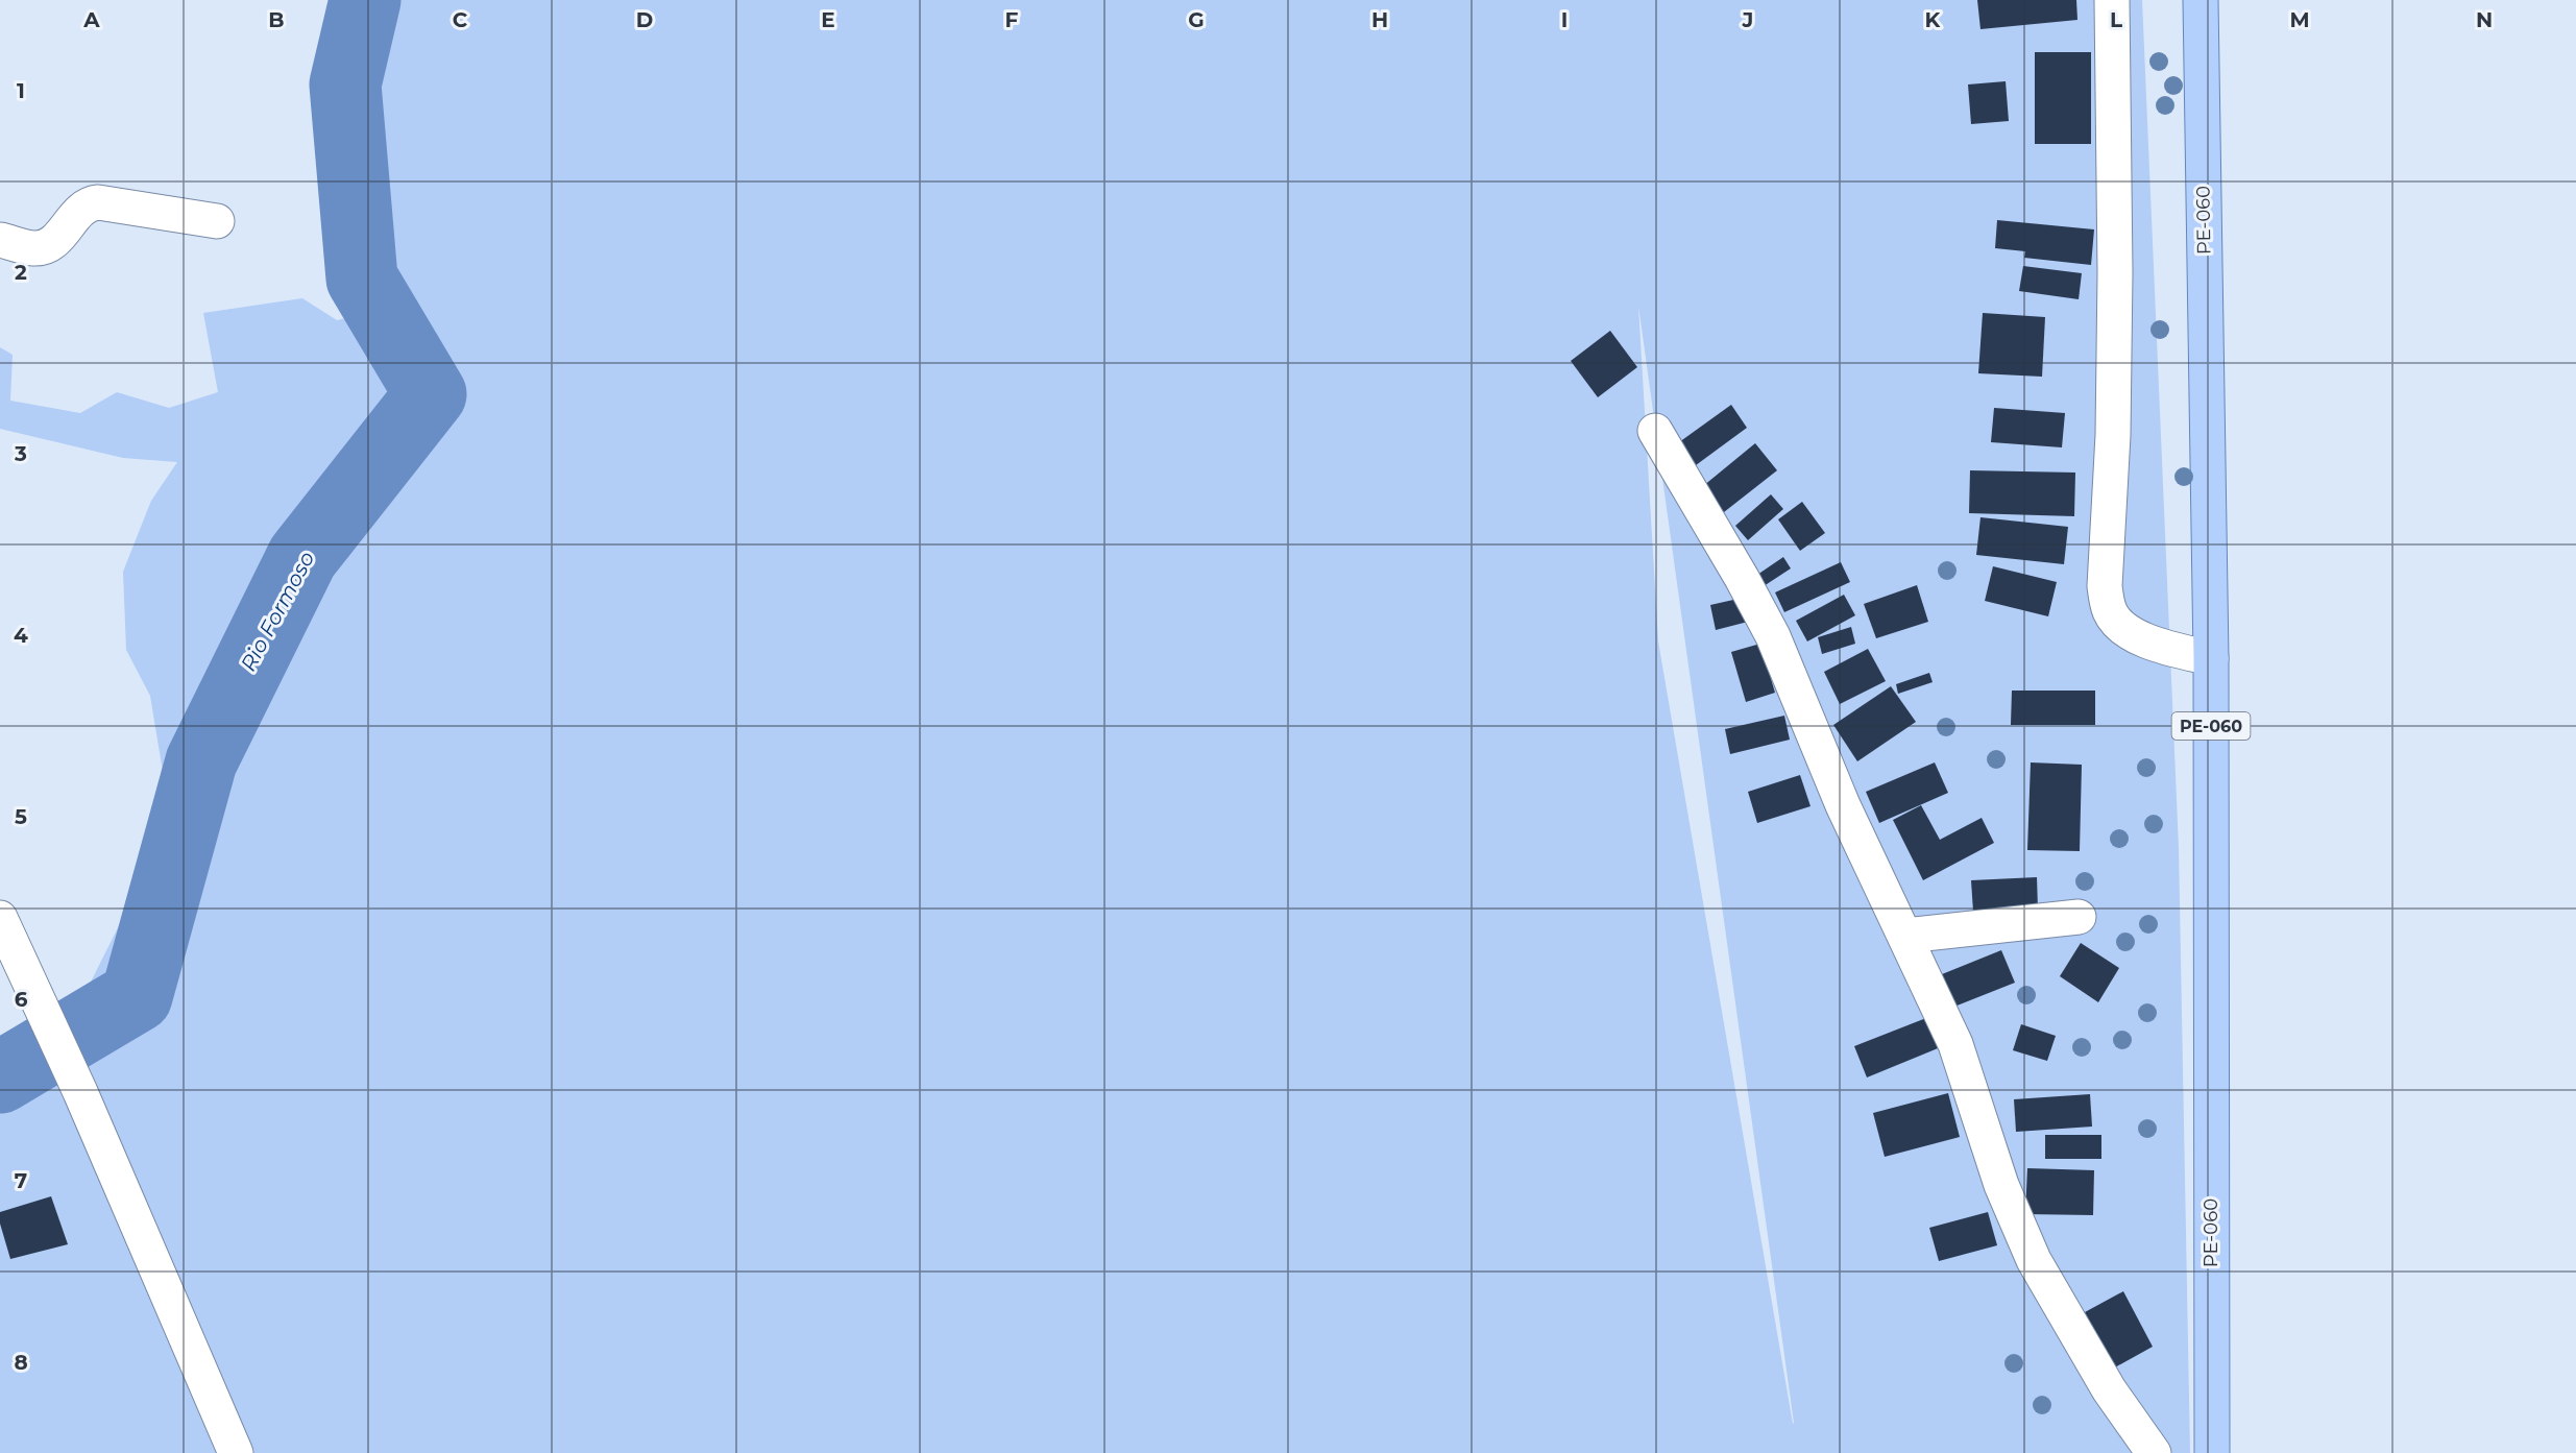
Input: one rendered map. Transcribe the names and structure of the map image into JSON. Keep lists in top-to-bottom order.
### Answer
{
  "streets": {
    "main road": ["PE-060"]
  },
  "water": ["Rio Formoso"],
  "grid": {
    "columns": [
      "A",
      "B",
      "C",
      "D",
      "E",
      "F",
      "G",
      "H",
      "I",
      "J",
      "K",
      "L",
      "M",
      "N"
    ],
    "rows": [
      "1",
      "2",
      "3",
      "4",
      "5",
      "6",
      "7",
      "8"
    ]
  }
}
